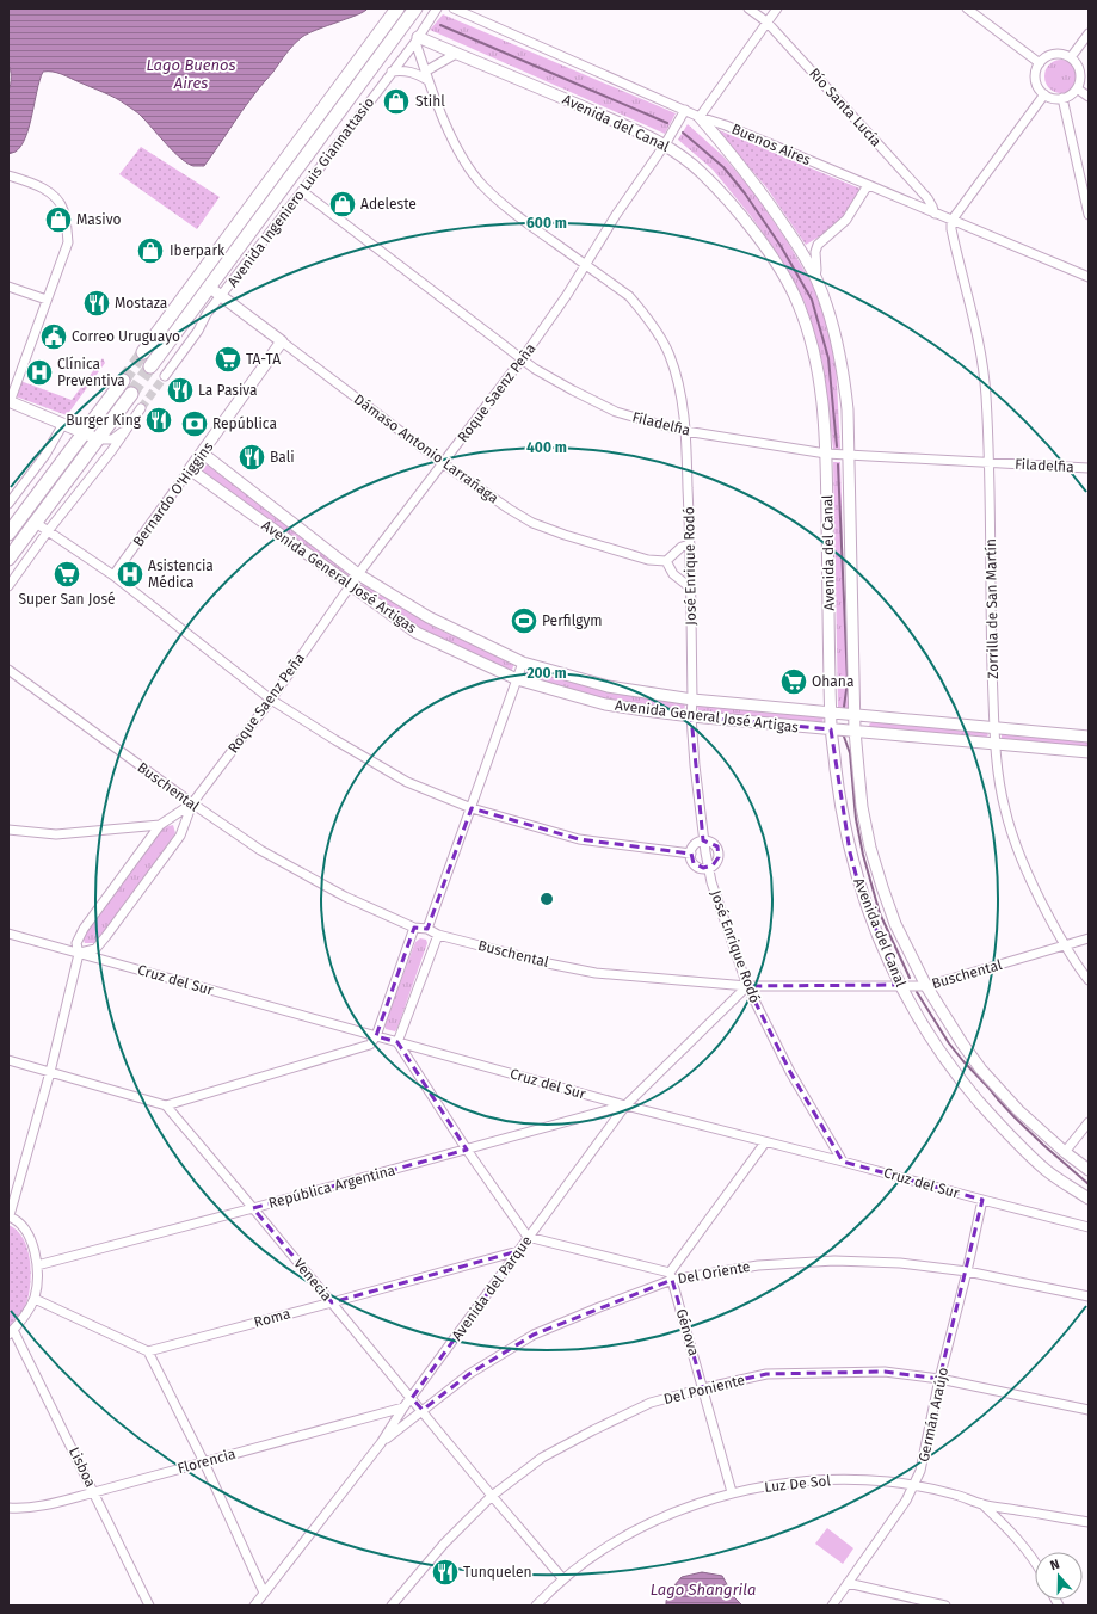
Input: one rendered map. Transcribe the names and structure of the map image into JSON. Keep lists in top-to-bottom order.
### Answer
{
  "streets": {
    "main road": ["Avenida Ingeniero Luis Giannattasio"],
    "street": [
      "Río Santa Lucía",
      "Avenida del Canal",
      "Buenos Aires",
      "Roque Saenz Peña",
      "Filadelfia",
      "Dámaso Antonio Larrañaga",
      "Bernardo O'Higgins",
      "José Enrique Rodó",
      "Avenida General José Artigas",
      "Zorrilla de San Martín",
      "Buschental",
      "Cruz del Sur",
      "República Argentina",
      "Del Oriente",
      "Venecia",
      "Avenida del Parque",
      "Roma",
      "Génova",
      "Del Poniente",
      "Germán Araújo",
      "Florencia",
      "Lisboa",
      "Luz De Sol"
    ]
  },
  "crossings": [
    ["Río Santa Lucía", "Buenos Aires"],
    ["Avenida del Canal", "Buenos Aires"],
    ["Avenida del Canal", "Avenida Ingeniero Luis Giannattasio"],
    ["Avenida del Canal", "Roque Saenz Peña"],
    ["Avenida del Canal", "Filadelfia"],
    ["Avenida del Canal", "José Enrique Rodó"],
    ["Avenida del Canal", "Avenida General José Artigas"],
    ["Avenida del Canal", "Buschental"],
    ["Buenos Aires", "Roque Saenz Peña"],
    ["Buenos Aires", "Zorrilla de San Martín"],
    ["Avenida Ingeniero Luis Giannattasio", "Filadelfia"],
    ["Avenida Ingeniero Luis Giannattasio", "Dámaso Antonio Larrañaga"],
    ["Avenida Ingeniero Luis Giannattasio", "José Enrique Rodó"],
    ["Roque Saenz Peña", "Filadelfia"],
    ["Roque Saenz Peña", "Dámaso Antonio Larrañaga"],
    ["Roque Saenz Peña", "José Enrique Rodó"],
    ["Roque Saenz Peña", "Avenida General José Artigas"],
    ["Roque Saenz Peña", "Buschental"],
    ["Roque Saenz Peña", "Cruz del Sur"],
    ["Roque Saenz Peña", "República Argentina"],
    ["Filadelfia", "José Enrique Rodó"],
    ["Filadelfia", "Zorrilla de San Martín"],
    ["Dámaso Antonio Larrañaga", "Bernardo O'Higgins"],
    ["Bernardo O'Higgins", "Avenida General José Artigas"],
    ["José Enrique Rodó", "Avenida General José Artigas"],
    ["José Enrique Rodó", "Buschental"],
    ["José Enrique Rodó", "Cruz del Sur"],
    ["José Enrique Rodó", "Avenida del Parque"],
    ["Avenida General José Artigas", "Zorrilla de San Martín"],
    ["Zorrilla de San Martín", "Buschental"],
    ["Buschental", "Avenida del Parque"],
    ["Cruz del Sur", "República Argentina"],
    ["Cruz del Sur", "Avenida del Parque"],
    ["Cruz del Sur", "Germán Araújo"],
    ["República Argentina", "Venecia"],
    ["República Argentina", "Avenida del Parque"],
    ["Del Oriente", "Venecia"],
    ["Del Oriente", "Avenida del Parque"],
    ["Del Oriente", "Génova"],
    ["Del Oriente", "Germán Araújo"],
    ["Venecia", "Avenida del Parque"],
    ["Venecia", "Roma"],
    ["Venecia", "Del Poniente"],
    ["Venecia", "Luz De Sol"],
    ["Avenida del Parque", "Roma"],
    ["Avenida del Parque", "Florencia"],
    ["Génova", "Del Poniente"],
    ["Génova", "Luz De Sol"],
    ["Del Poniente", "Germán Araújo"],
    ["Germán Araújo", "Luz De Sol"],
    ["Florencia", "Lisboa"]
  ],
  "water": ["Lago Buenos Aires", "Lago Shangrila"],
  "places": {
    "shop": [
      "Stihl",
      "Adeleste",
      "Masivo",
      "Iberpark"
    ],
    "restaurant": [
      "Mostaza",
      "La Pasiva",
      "Burger King",
      "Bali",
      "Tunquelen"
    ],
    "public building": ["Correo Uruguayo"],
    "supermarket": ["TA-TA", "Super San José", "Ohana"],
    "hospital": ["Clínica Preventiva", "Asistencia Médica"],
    "bank": ["República"],
    "sports": ["Perfilgym"]
  },
  "north": "top",
  "rings": ["600 m", "400 m", "200 m"]
}
